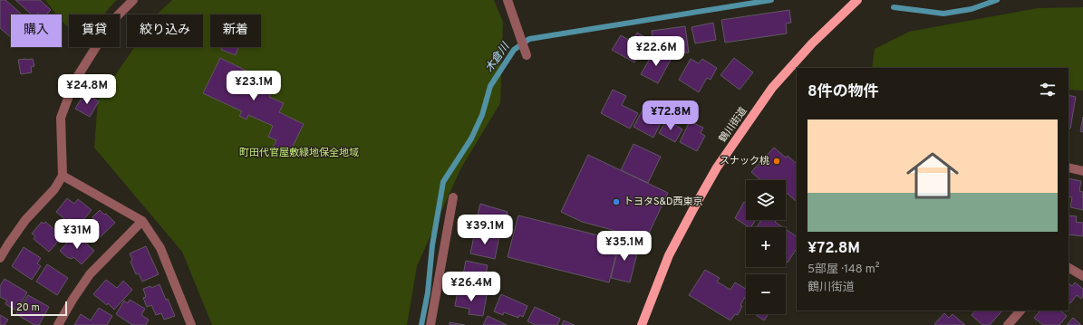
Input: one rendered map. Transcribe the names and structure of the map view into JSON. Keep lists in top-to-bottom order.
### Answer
{
  "streets": {
    "main road": ["鶴川街道"]
  },
  "water": ["木倉川"],
  "parks": ["町田代官屋敷緑地保全地域"],
  "places": ["スナック桃", "トヨタS&D西東京"],
  "scale_bar": "20 m",
  "page": {
    "chip": [
      "購入",
      "賃貸",
      "絞り込み",
      "新着"
    ],
    "price": [
      "¥22.6M",
      "¥23.1M",
      "¥24.8M",
      "¥72.8M",
      "¥39.1M",
      "¥31M",
      "¥35.1M",
      "¥26.4M"
    ],
    "heading": "8件の物件",
    "list": [
      {
        "name": "¥72.8M",
        "note": "5部屋 · 148 m² · 鶴川街道"
      }
    ],
    "map_buttons": ["+", "−"],
    "scale": "20 m"
  }
}
